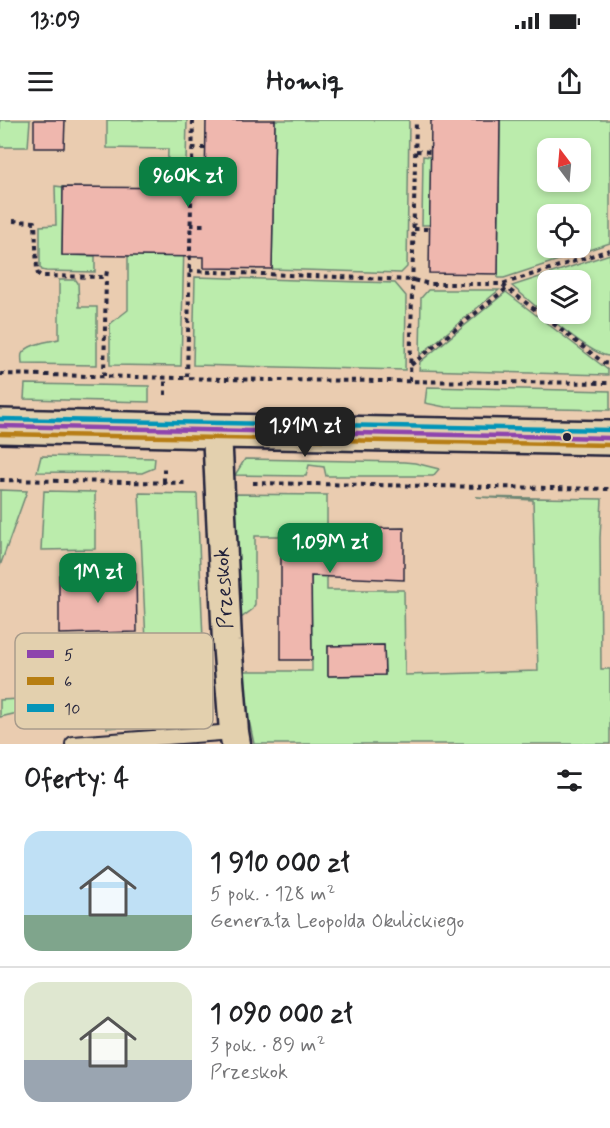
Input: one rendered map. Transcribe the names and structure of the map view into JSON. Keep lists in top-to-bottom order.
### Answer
{
  "streets": {
    "street": ["Przeskok"]
  },
  "lines": ["transit line 10", "transit line 5", "transit line 6"],
  "legend": ["5", "6", "10"],
  "north": "top",
  "page": {
    "status": "13:09",
    "header": "Homiq",
    "price": [
      "960K zł",
      "1.91M zł",
      "1.09M zł",
      "1M zł"
    ],
    "heading": "Oferty: 4",
    "list": [
      {
        "name": "1 910 000 zł",
        "note": "5 pok. · 128 m² · Generała Leopolda Okulickiego"
      },
      {
        "name": "1 090 000 zł",
        "note": "3 pok. · 89 m² · Przeskok"
      }
    ]
  }
}
